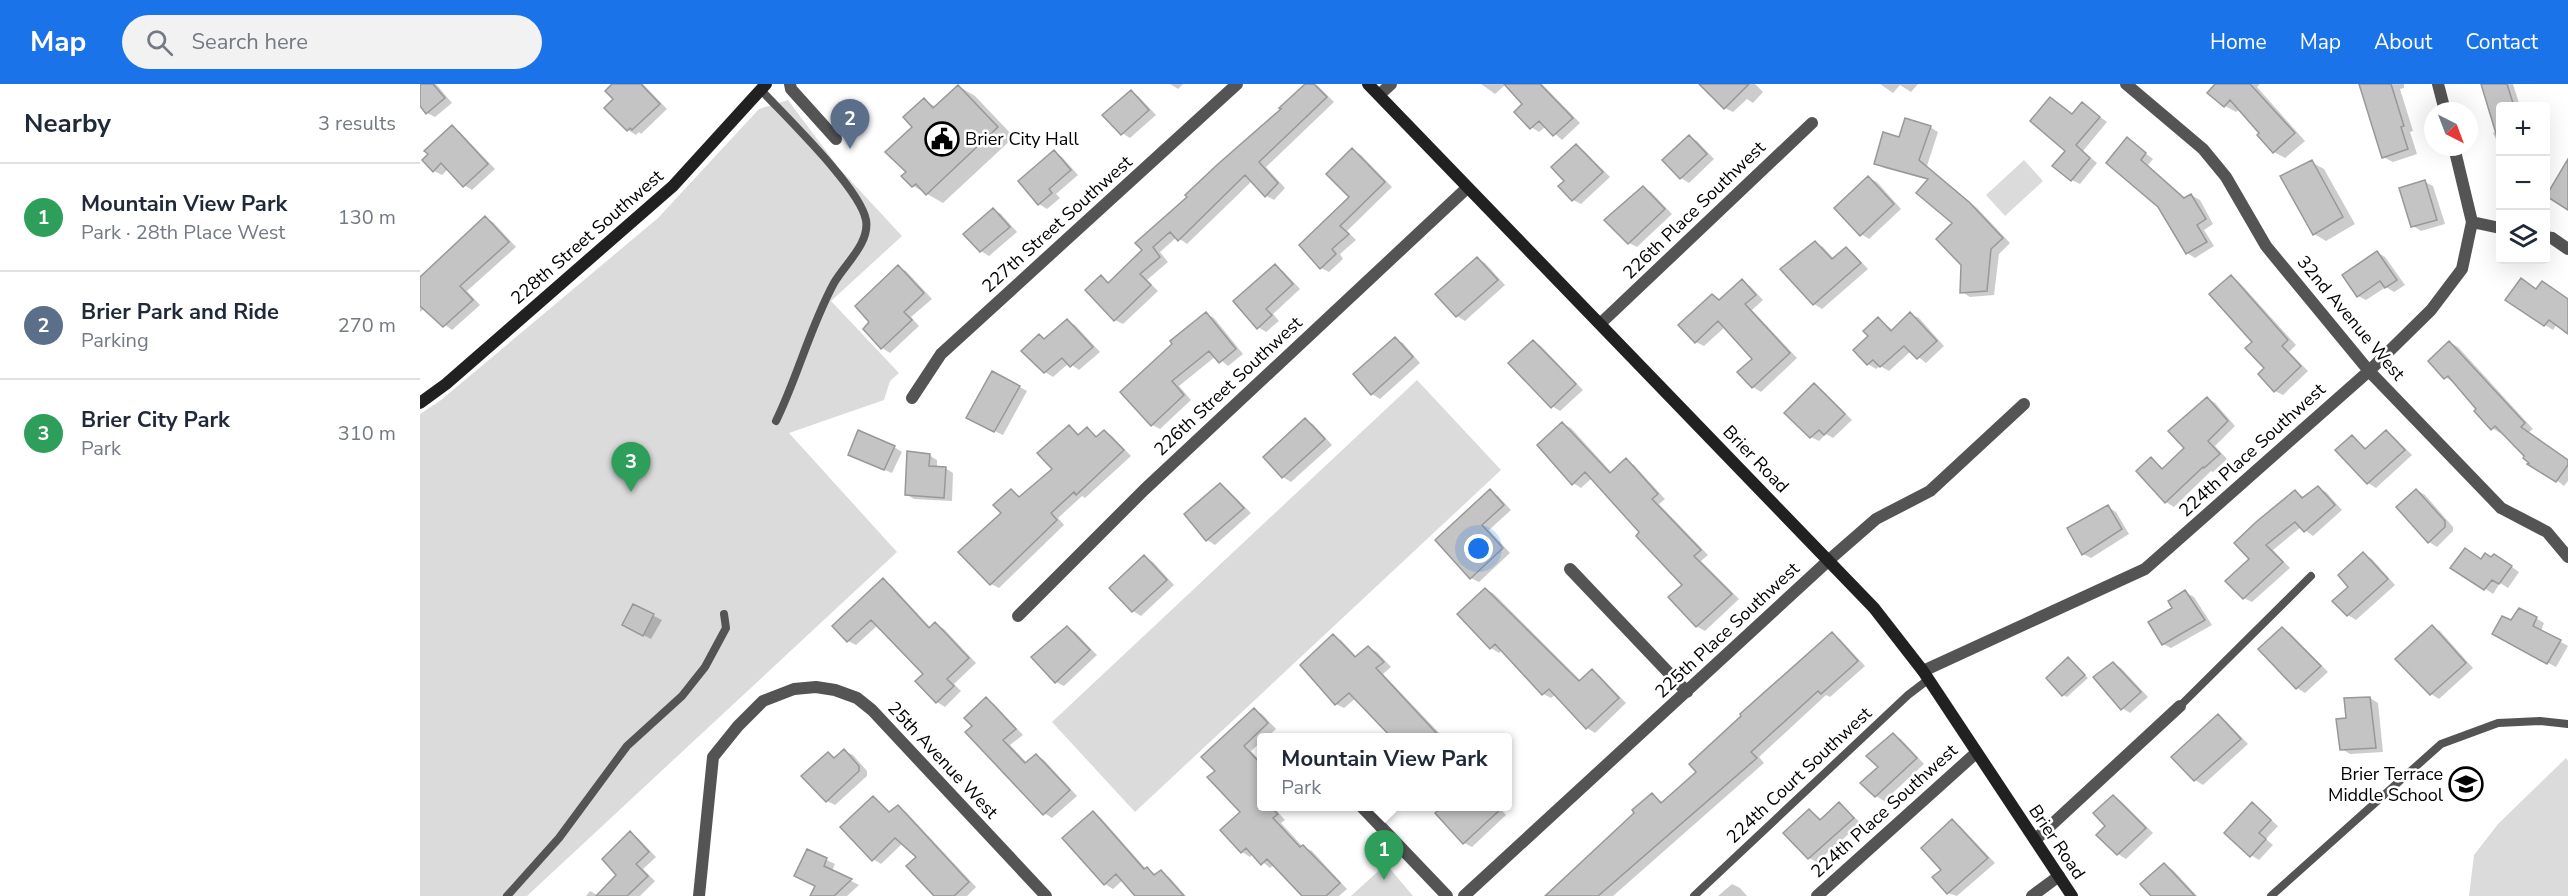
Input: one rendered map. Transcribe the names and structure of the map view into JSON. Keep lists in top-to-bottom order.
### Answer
{
  "streets": {
    "main road": ["228th Street Southwest", "Brier Road"],
    "street": [
      "226th Place Southwest",
      "227th Street Southwest",
      "32nd Avenue West",
      "226th Street Southwest",
      "224th Place Southwest",
      "225th Place Southwest",
      "25th Avenue West"
    ],
    "lane": ["224th Court Southwest"]
  },
  "crossings": [
    ["226th Place Southwest", "Brier Road"],
    ["32nd Avenue West", "224th Place Southwest"],
    ["226th Street Southwest", "Brier Road"],
    ["224th Place Southwest", "Brier Road"],
    ["224th Place Southwest", "224th Court Southwest"],
    ["Brier Road", "225th Place Southwest"],
    ["Brier Road", "224th Court Southwest"]
  ],
  "places": {
    "public building": ["Brier City Hall"],
    "school or university": ["Brier Terrace Middle School"]
  },
  "north": "bottom right",
  "page": {
    "header": "Map",
    "search": "Search here",
    "nav": [
      "Home",
      "Map",
      "About",
      "Contact"
    ],
    "heading": ["Nearby", "3 results"],
    "pins": ["2", "3", "1"],
    "map_buttons": ["+", "−"],
    "list": [
      {
        "mark": "1",
        "name": "Mountain View Park",
        "note": "Park · 28th Place West",
        "value": "130 m"
      },
      {
        "mark": "2",
        "name": "Brier Park and Ride",
        "note": "Parking",
        "value": "270 m"
      },
      {
        "mark": "3",
        "name": "Brier City Park",
        "note": "Park",
        "value": "310 m"
      }
    ],
    "popup": ["Mountain View Park", "Park"]
  }
}
